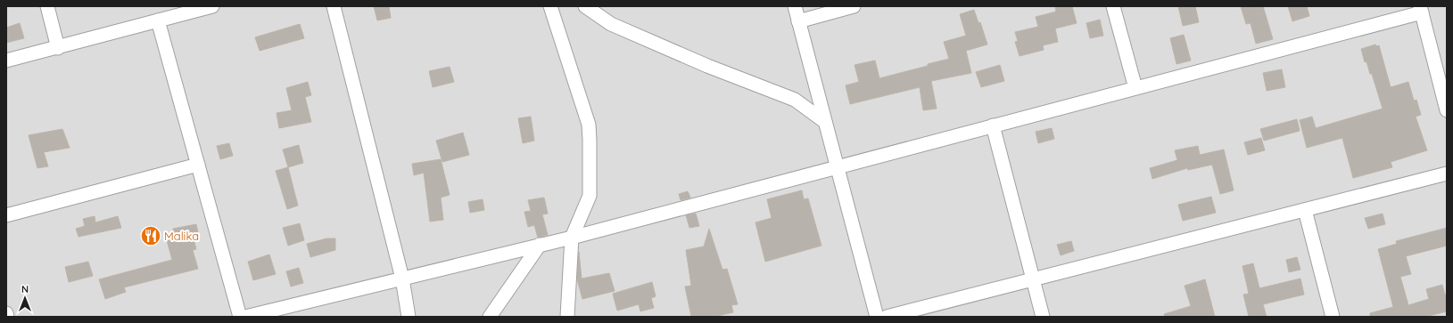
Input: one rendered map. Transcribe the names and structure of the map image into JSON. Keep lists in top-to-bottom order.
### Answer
{
  "places": {
    "restaurant": ["Malika"]
  },
  "north": "top"
}
